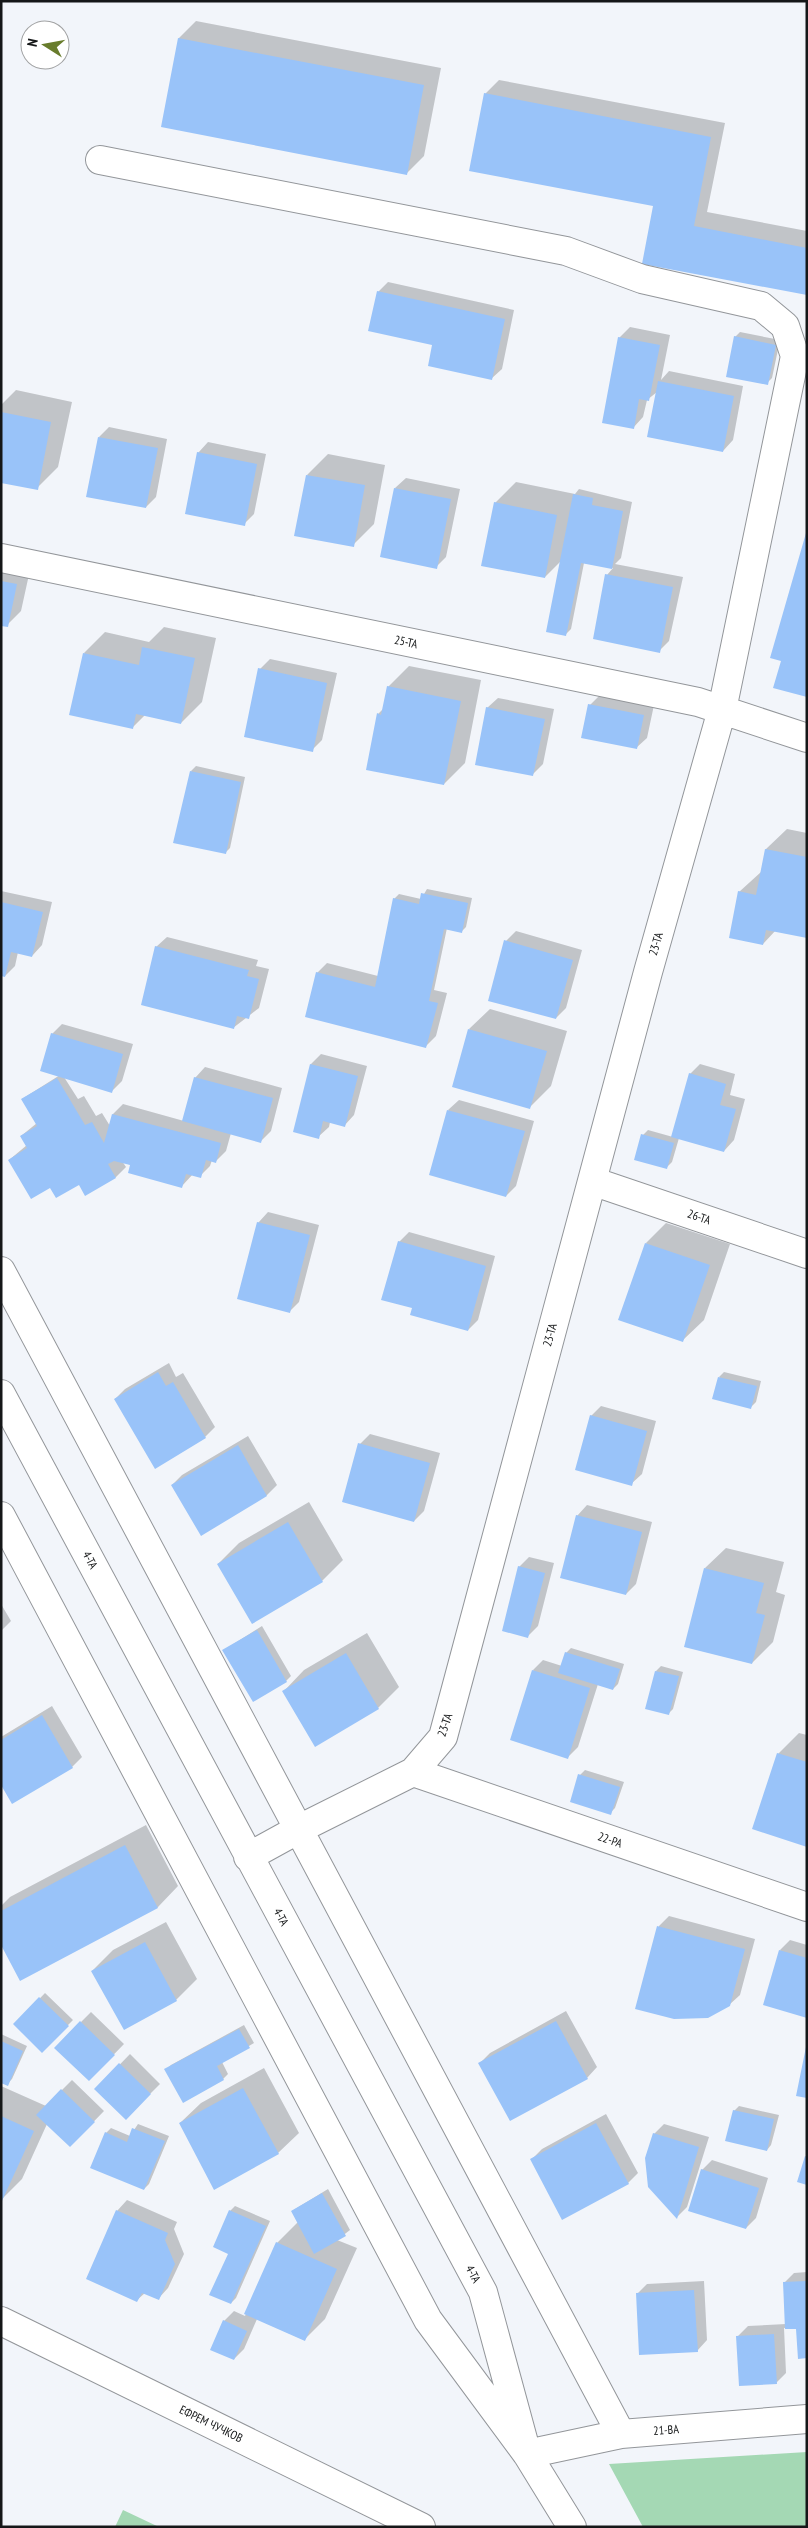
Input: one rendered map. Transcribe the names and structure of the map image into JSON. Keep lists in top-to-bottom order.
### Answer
{
  "streets": {
    "street": [
      "25-ТА",
      "23-ТА",
      "26-ТА",
      "4-ТА",
      "22-РА",
      "ЕФРЕМ ЧУЧКОВ",
      "21-ВА"
    ]
  },
  "crossings": [
    ["25-ТА", "23-ТА"],
    ["23-ТА", "26-ТА"],
    ["23-ТА", "4-ТА"],
    ["23-ТА", "22-РА"],
    ["4-ТА", "21-ВА"]
  ],
  "north": "left"
}
